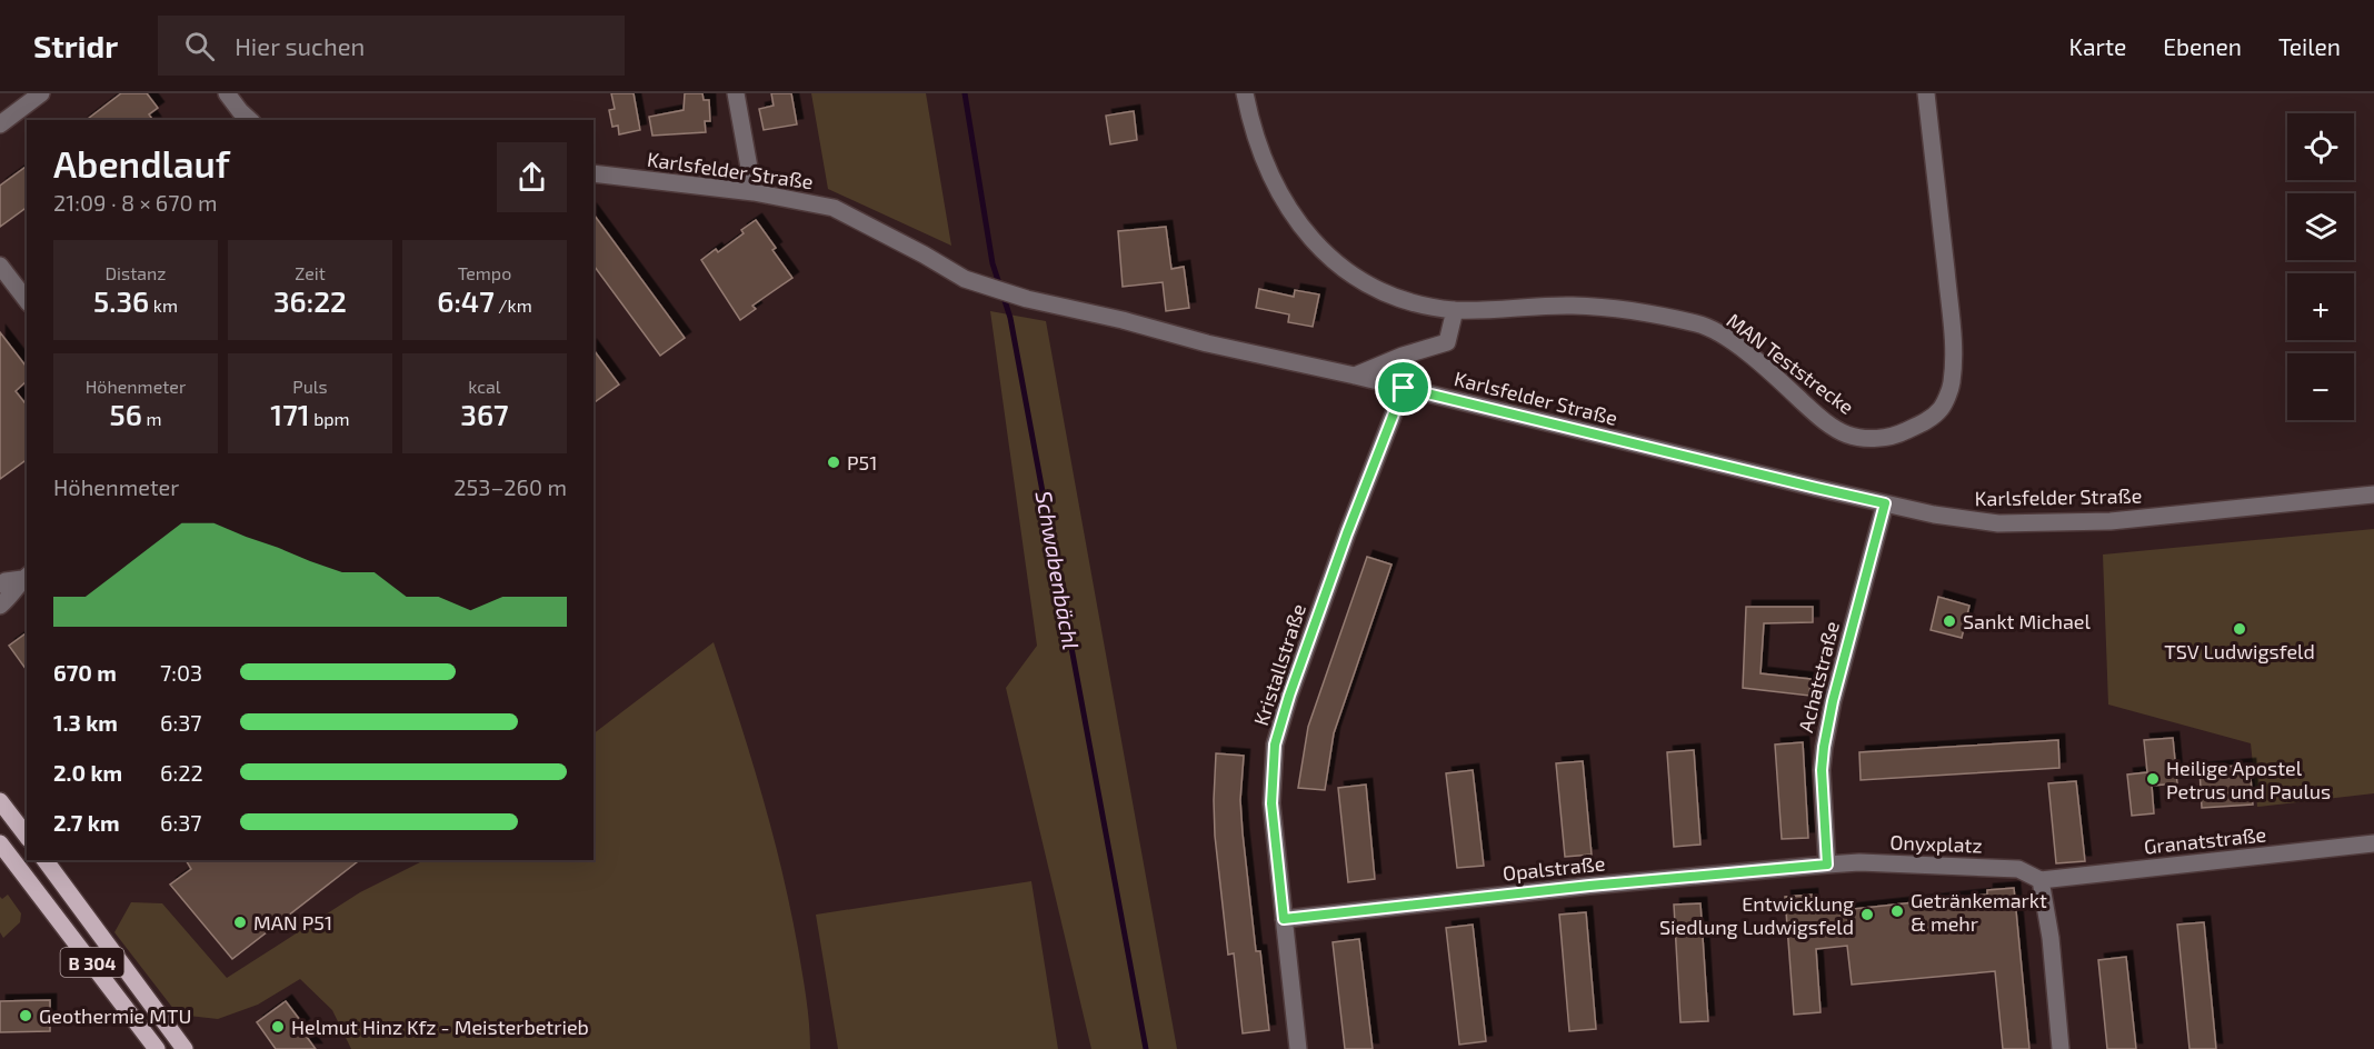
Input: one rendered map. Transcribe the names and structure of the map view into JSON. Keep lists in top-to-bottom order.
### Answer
{
  "streets": {
    "main road": ["B 304"],
    "street": [
      "Karlsfelder Straße",
      "MAN Teststrecke",
      "Kristallstraße",
      "Achatstraße",
      "Granatstraße",
      "Onyxplatz",
      "Opalstraße"
    ]
  },
  "crossings": [
    ["Karlsfelder Straße", "Kristallstraße"],
    ["Karlsfelder Straße", "Achatstraße"],
    ["Kristallstraße", "Opalstraße"],
    ["Achatstraße", "Onyxplatz"],
    ["Achatstraße", "Opalstraße"],
    ["Granatstraße", "Onyxplatz"],
    ["Onyxplatz", "Opalstraße"]
  ],
  "water": ["Schwabenbächl"],
  "places": [
    "P51",
    "Sankt Michael",
    "TSV Ludwigsfeld",
    "Heilige Apostel Petrus und Paulus",
    "Getränkemarkt & mehr",
    "Entwicklung Siedlung Ludwigsfeld",
    "MAN P51",
    "Geothermie MTU",
    "Helmut Hinz Kfz - Meisterbetrieb"
  ],
  "page": {
    "header": "Stridr",
    "search": "Hier suchen",
    "nav": ["Karte", "Ebenen", "Teilen"],
    "map_buttons": ["+", "−"],
    "heading": ["Abendlauf", "21:09 · 8 × 670 m"],
    "stats": [
      ["Distanz", "5.36 km"],
      ["Zeit", "36:22"],
      ["Tempo", "6:47 /km"],
      ["Höhenmeter", "56 m"],
      ["Puls", "171 bpm"],
      ["kcal", "367"]
    ],
    "chart": ["Höhenmeter", "253–260 m"],
    "list": [
      {
        "name": "670 m",
        "note": "7:03"
      },
      {
        "name": "1.3 km",
        "note": "6:37"
      },
      {
        "name": "2.0 km",
        "note": "6:22"
      },
      {
        "name": "2.7 km",
        "note": "6:37"
      }
    ]
  }
}
